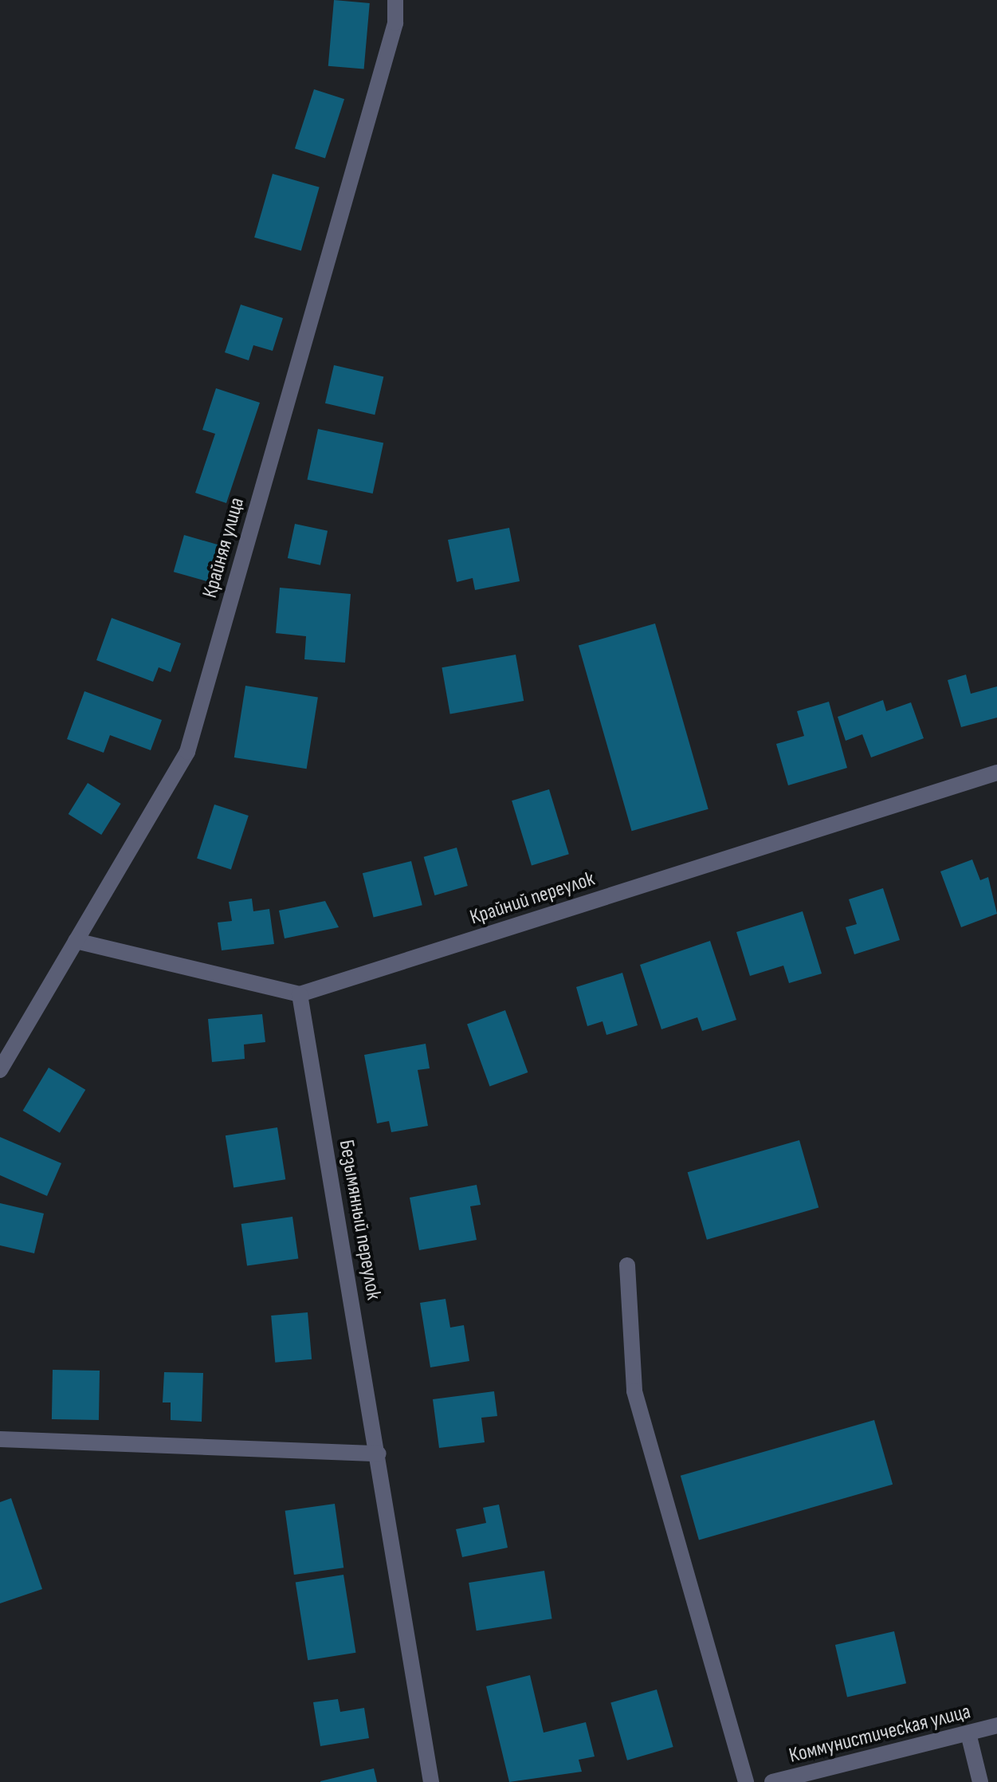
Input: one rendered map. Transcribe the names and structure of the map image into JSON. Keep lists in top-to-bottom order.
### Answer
{
  "streets": {
    "street": [
      "Крайняя улица",
      "Крайний переулок",
      "Безымянный переулок",
      "Коммунистическая улица"
    ]
  },
  "crossings": [
    ["Крайний переулок", "Безымянный переулок"]
  ]
}
